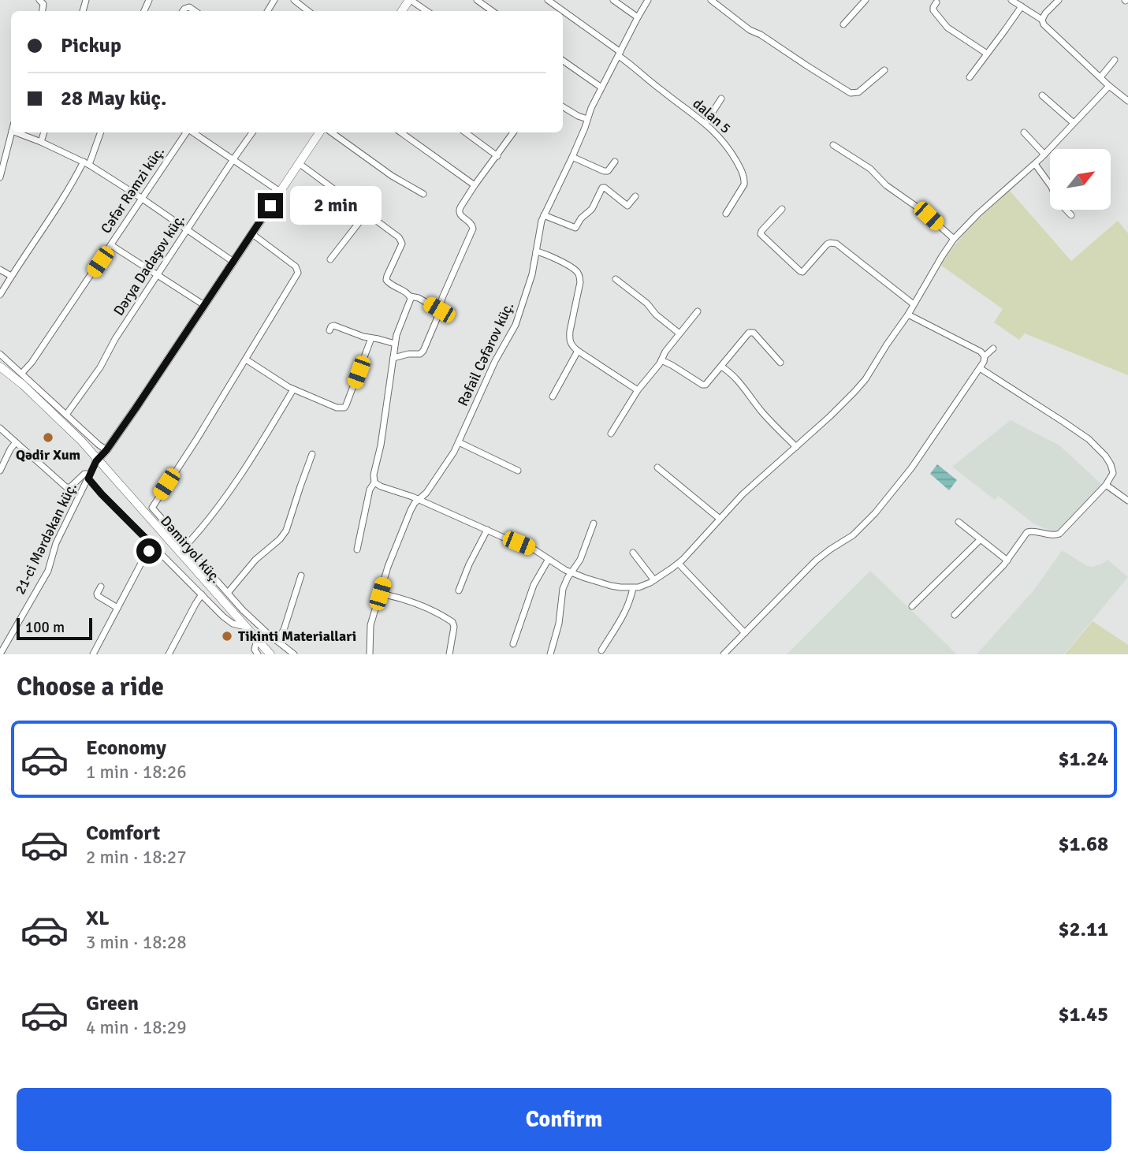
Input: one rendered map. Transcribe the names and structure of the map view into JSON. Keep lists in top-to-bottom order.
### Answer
{
  "streets": {
    "main road": ["Dəmiryol küç."],
    "street": [
      "dalan 5",
      "Cəfər Rəmzi küç.",
      "Dərya Dadaşov küç.",
      "Rəfail Cəfərov küç.",
      "21-ci Mərdəkan küç."
    ]
  },
  "crossings": [
    ["dalan 5", "Rəfail Cəfərov küç."],
    ["21-ci Mərdəkan küç.", "Dəmiryol küç."]
  ],
  "places": ["Qədir Xum", "Tikinti Materiallari"],
  "scale_bar": "100 m",
  "north": "top right",
  "page": {
    "banner": ["Pickup", "28 May küç."],
    "bubble": "2 min",
    "scale": "100 m",
    "heading": "Choose a ride",
    "list": [
      {
        "name": "Economy",
        "note": "1 min · 18:26",
        "value": "$1.24"
      },
      {
        "name": "Comfort",
        "note": "2 min · 18:27",
        "value": "$1.68"
      },
      {
        "name": "XL",
        "note": "3 min · 18:28",
        "value": "$2.11"
      },
      {
        "name": "Green",
        "note": "4 min · 18:29",
        "value": "$1.45"
      }
    ],
    "buttons": "Confirm"
  }
}
